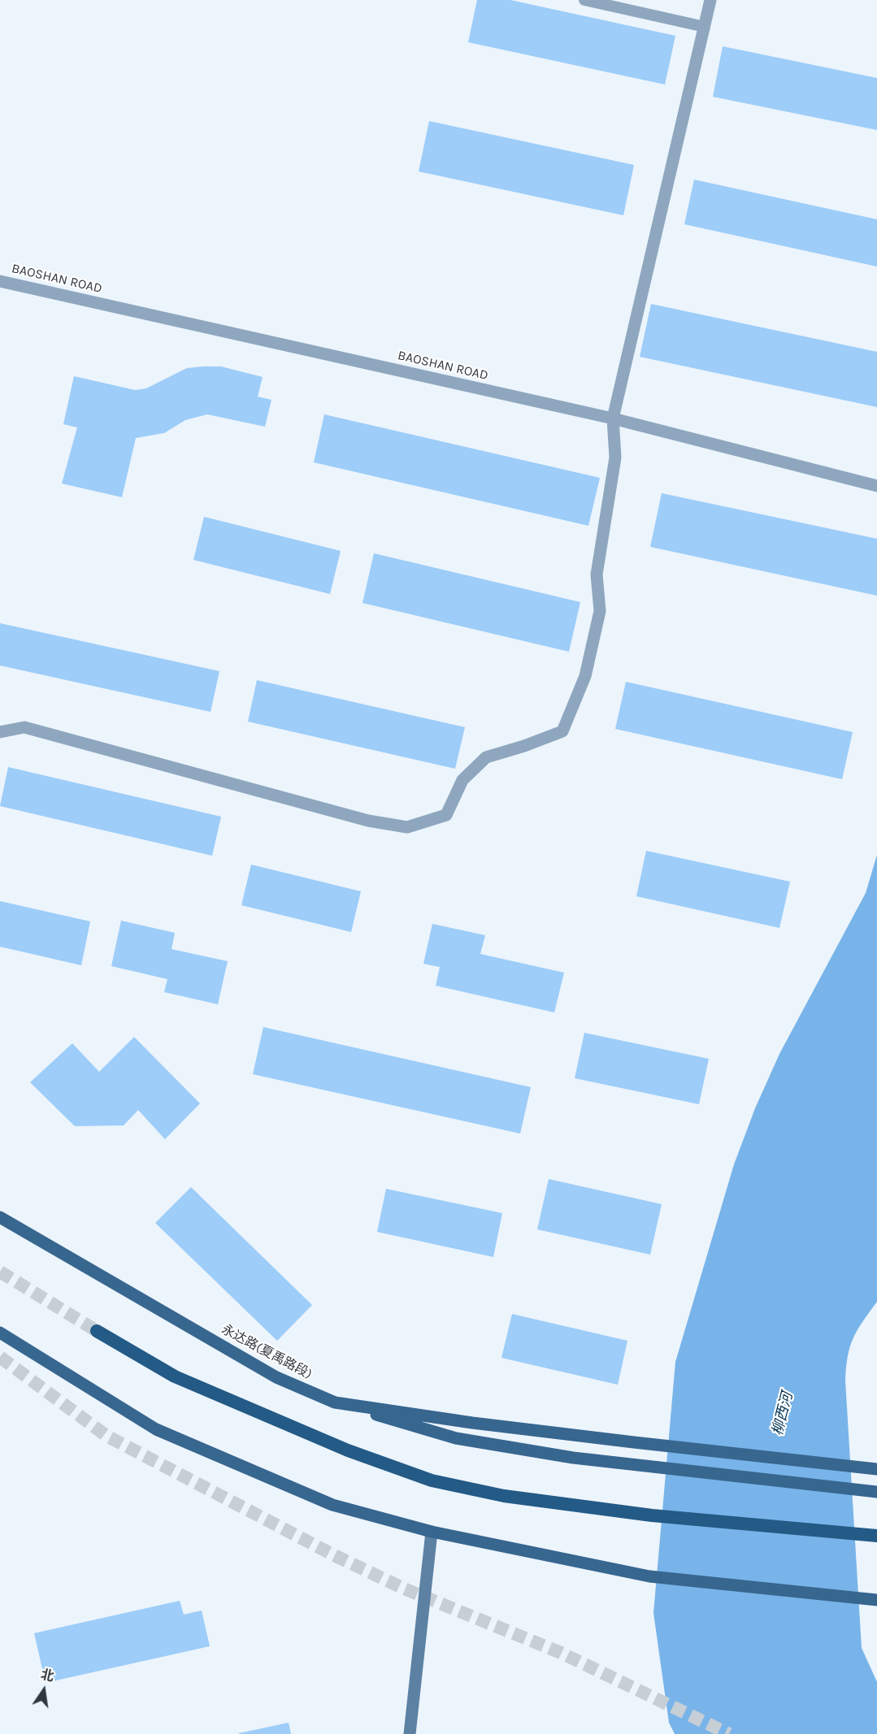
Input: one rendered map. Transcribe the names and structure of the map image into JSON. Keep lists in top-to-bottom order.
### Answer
{
  "streets": {
    "main road": ["永达路(夏禹路段)"],
    "street": ["BAOSHAN ROAD"]
  },
  "water": ["柳西河"],
  "north": "top"
}
